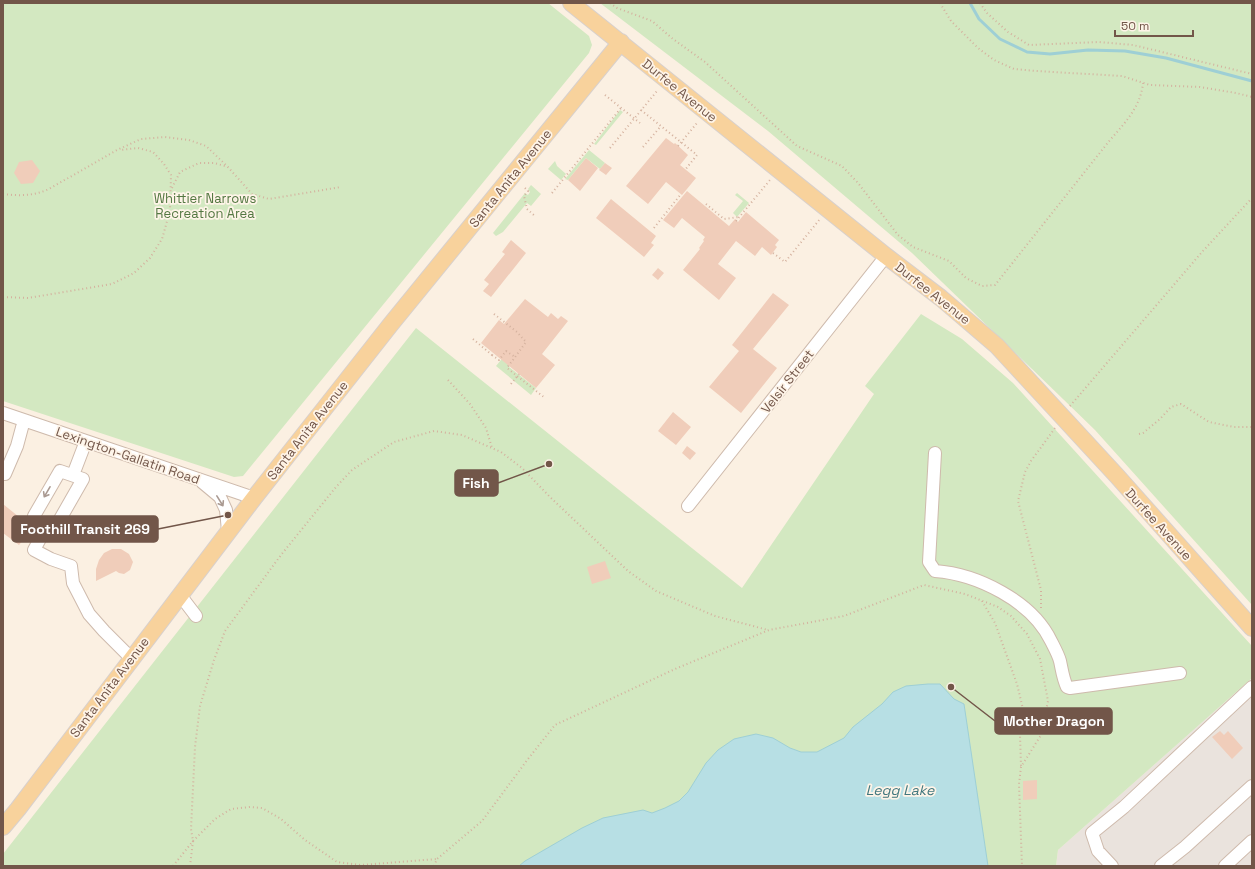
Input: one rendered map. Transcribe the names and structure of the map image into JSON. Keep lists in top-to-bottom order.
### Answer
{
  "streets": {
    "main road": ["Durfee Avenue", "Santa Anita Avenue"],
    "street": ["Velsir Street", "Lexington-Gallatin Road"]
  },
  "crossings": [
    ["Durfee Avenue", "Santa Anita Avenue"],
    ["Durfee Avenue", "Velsir Street"],
    ["Santa Anita Avenue", "Lexington-Gallatin Road"]
  ],
  "water": ["Legg Lake"],
  "parks": ["Whittier Narrows Recreation Area"],
  "places": ["Fish", "Foothill Transit 269", "Mother Dragon"],
  "scale_bar": "50 m"
}
